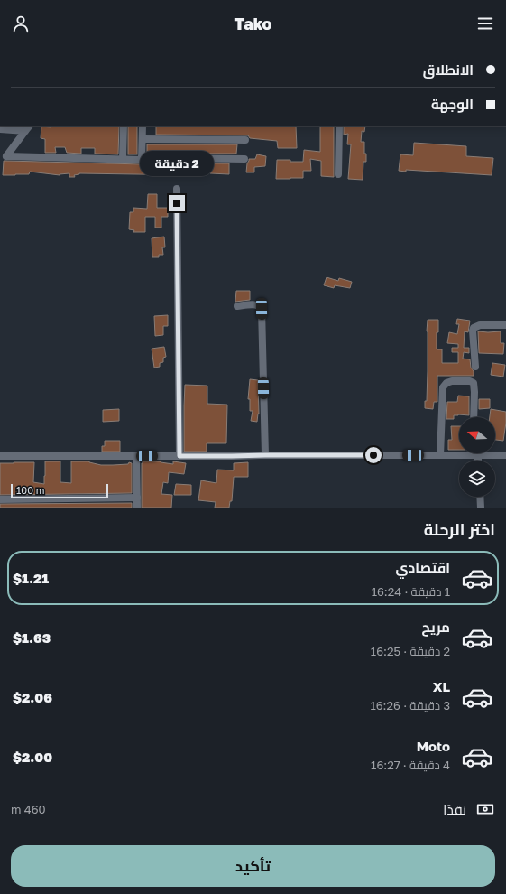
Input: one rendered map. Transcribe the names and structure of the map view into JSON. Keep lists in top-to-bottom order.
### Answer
{
  "scale_bar": "100 m",
  "north": "left",
  "page": {
    "header": "Tako",
    "banner": ["الانطلاق", "الوجهة"],
    "bubble": "2 دقيقة",
    "scale": "100 m",
    "heading": "اختر الرحلة",
    "list": [
      {
        "name": "اقتصادي",
        "note": "1 دقيقة · 16:24",
        "value": "$1.21"
      },
      {
        "name": "مريح",
        "note": "2 دقيقة · 16:25",
        "value": "$1.63"
      },
      {
        "name": "XL",
        "note": "3 دقيقة · 16:26",
        "value": "$2.06"
      },
      {
        "name": "Moto",
        "note": "4 دقيقة · 16:27",
        "value": "$2.00"
      }
    ],
    "pay": ["نقدًا", "460 m"],
    "buttons": "تأكيد"
  }
}
